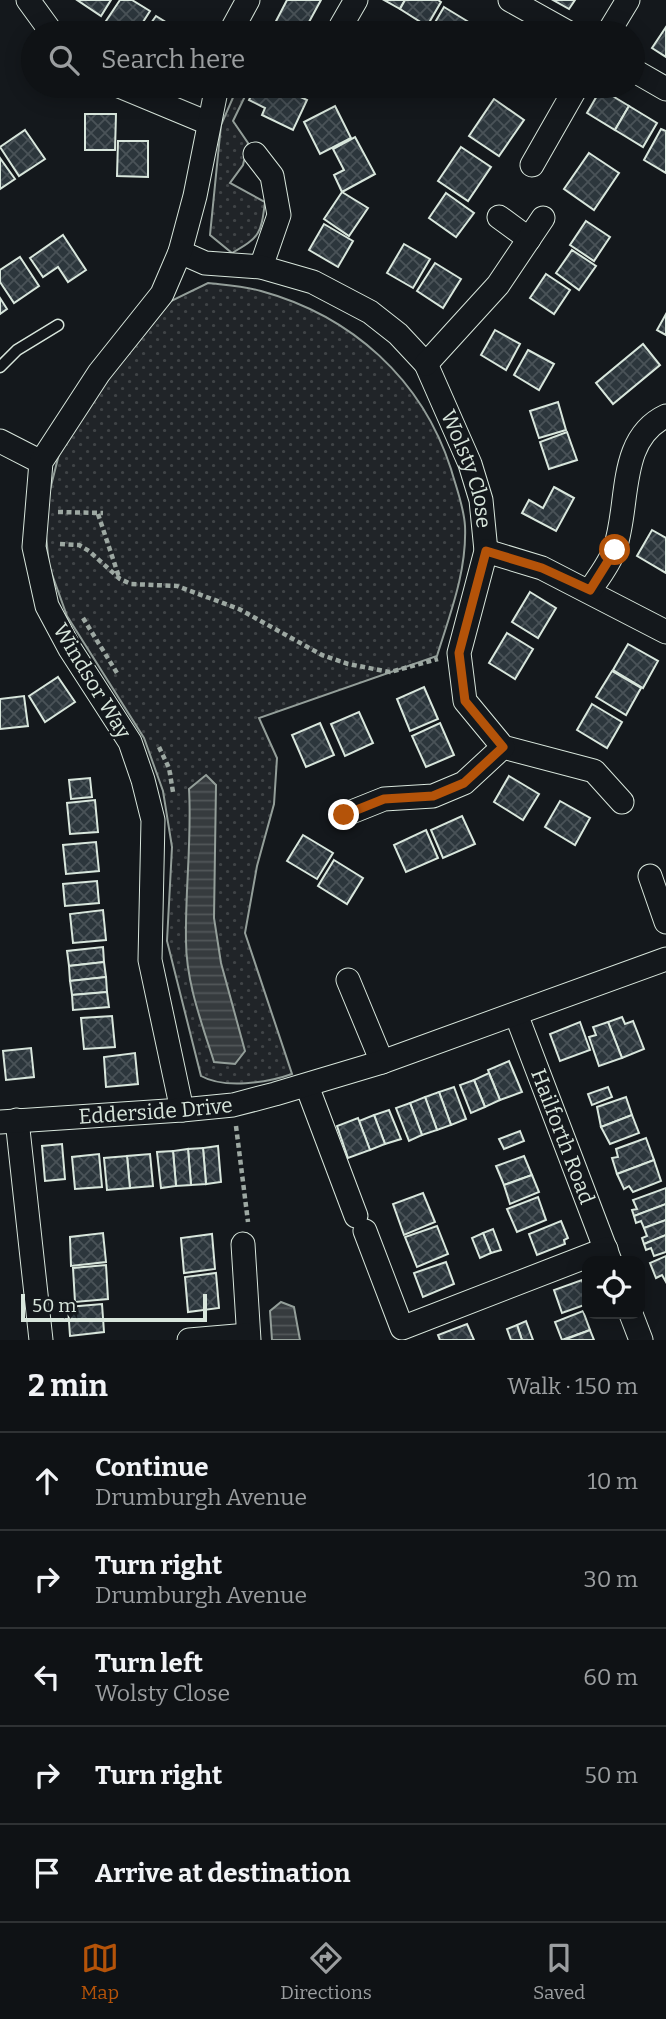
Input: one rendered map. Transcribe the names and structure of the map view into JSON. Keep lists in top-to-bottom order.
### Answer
{
  "streets": {
    "street": [
      "Wolsty Close",
      "Windsor Way",
      "Edderside Drive",
      "Hailforth Road"
    ]
  },
  "crossings": [
    ["Wolsty Close", "Windsor Way"],
    ["Windsor Way", "Edderside Drive"],
    ["Edderside Drive", "Hailforth Road"]
  ],
  "scale_bar": "50 m",
  "page": {
    "search": "Search here",
    "scale": "50 m",
    "heading": ["2 min", "Walk · 150 m"],
    "list": [
      ["Continue", "Drumburgh Avenue", "10 m"],
      ["Turn right", "Drumburgh Avenue", "30 m"],
      ["Turn left", "Wolsty Close", "60 m"],
      ["Turn right", "50 m"],
      "Arrive at destination"
    ],
    "nav": ["Map", "Directions", "Saved"]
  }
}
